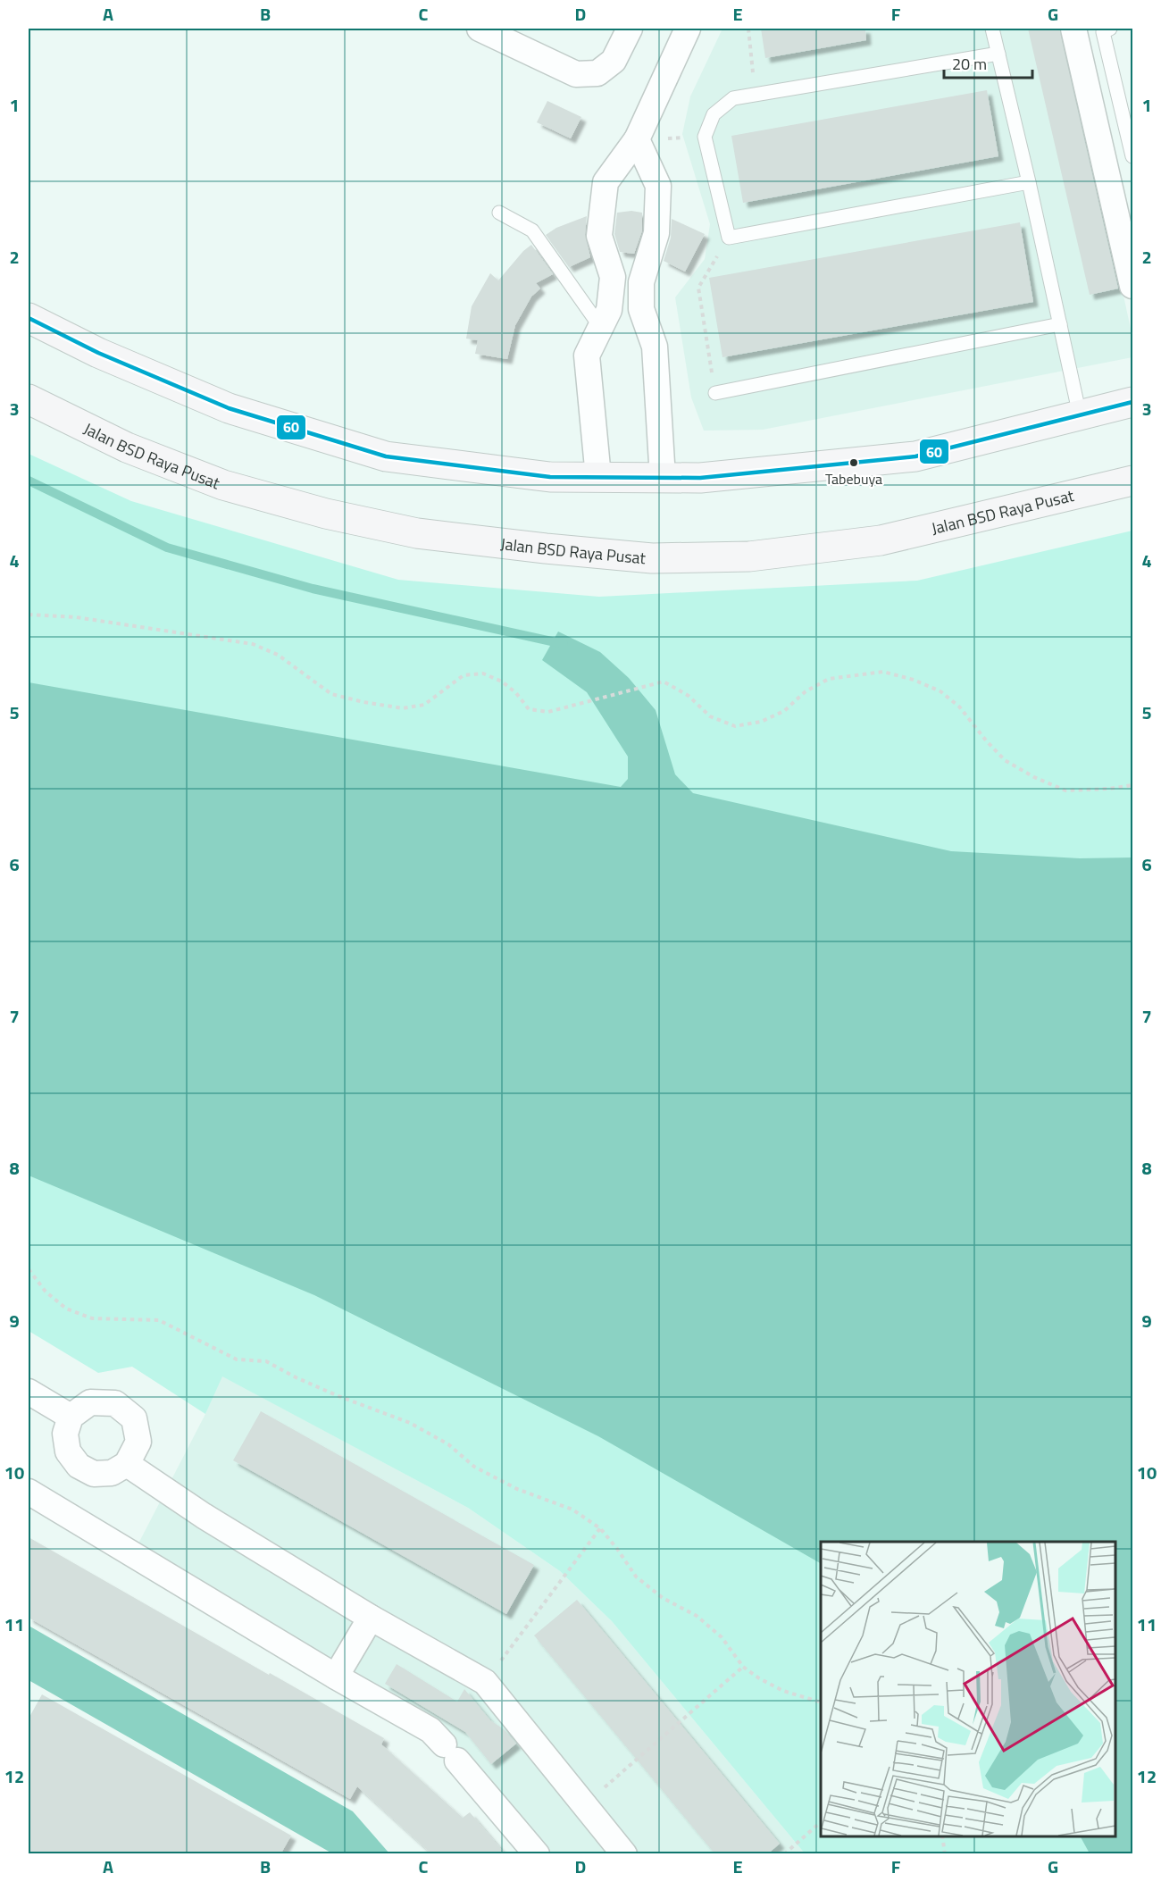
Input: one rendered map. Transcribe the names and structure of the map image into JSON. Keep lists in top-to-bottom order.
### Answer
{
  "streets": {
    "main road": ["Jalan BSD Raya Pusat"]
  },
  "places": ["Tabebuya"],
  "lines": ["transit line 60"],
  "scale_bar": "20 m",
  "grid": {
    "columns": [
      "A",
      "B",
      "C",
      "D",
      "E",
      "F",
      "G"
    ],
    "rows": [
      "1",
      "2",
      "3",
      "4",
      "5",
      "6",
      "7",
      "8",
      "9",
      "10",
      "11",
      "12"
    ]
  }
}
